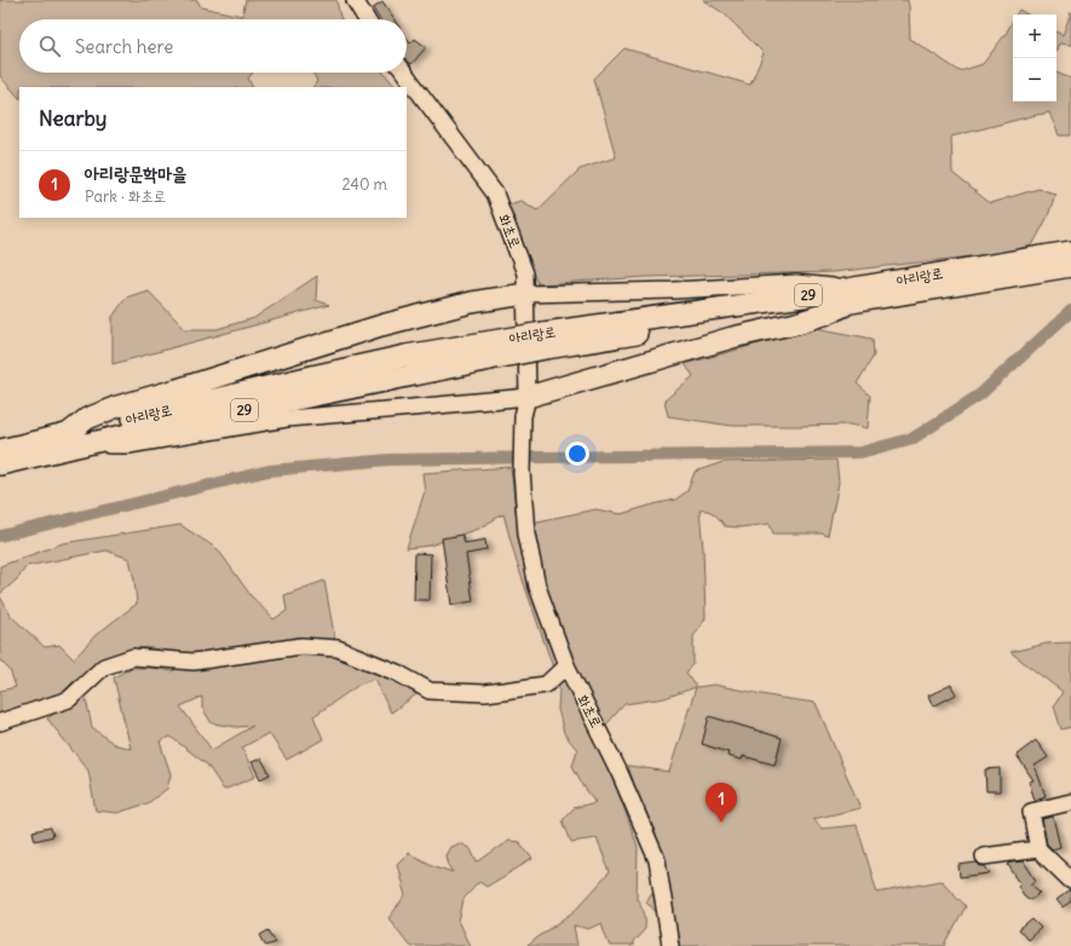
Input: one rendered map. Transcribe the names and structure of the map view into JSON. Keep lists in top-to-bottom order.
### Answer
{
  "streets": {
    "main road": ["아리랑로", "29"],
    "street": ["화초로"]
  },
  "page": {
    "map_buttons": ["+", "−"],
    "search": "Search here",
    "heading": "Nearby",
    "list": [
      {
        "mark": "1",
        "name": "아리랑문학마을",
        "note": "Park · 화초로",
        "value": "240 m"
      }
    ],
    "pins": "1"
  }
}
